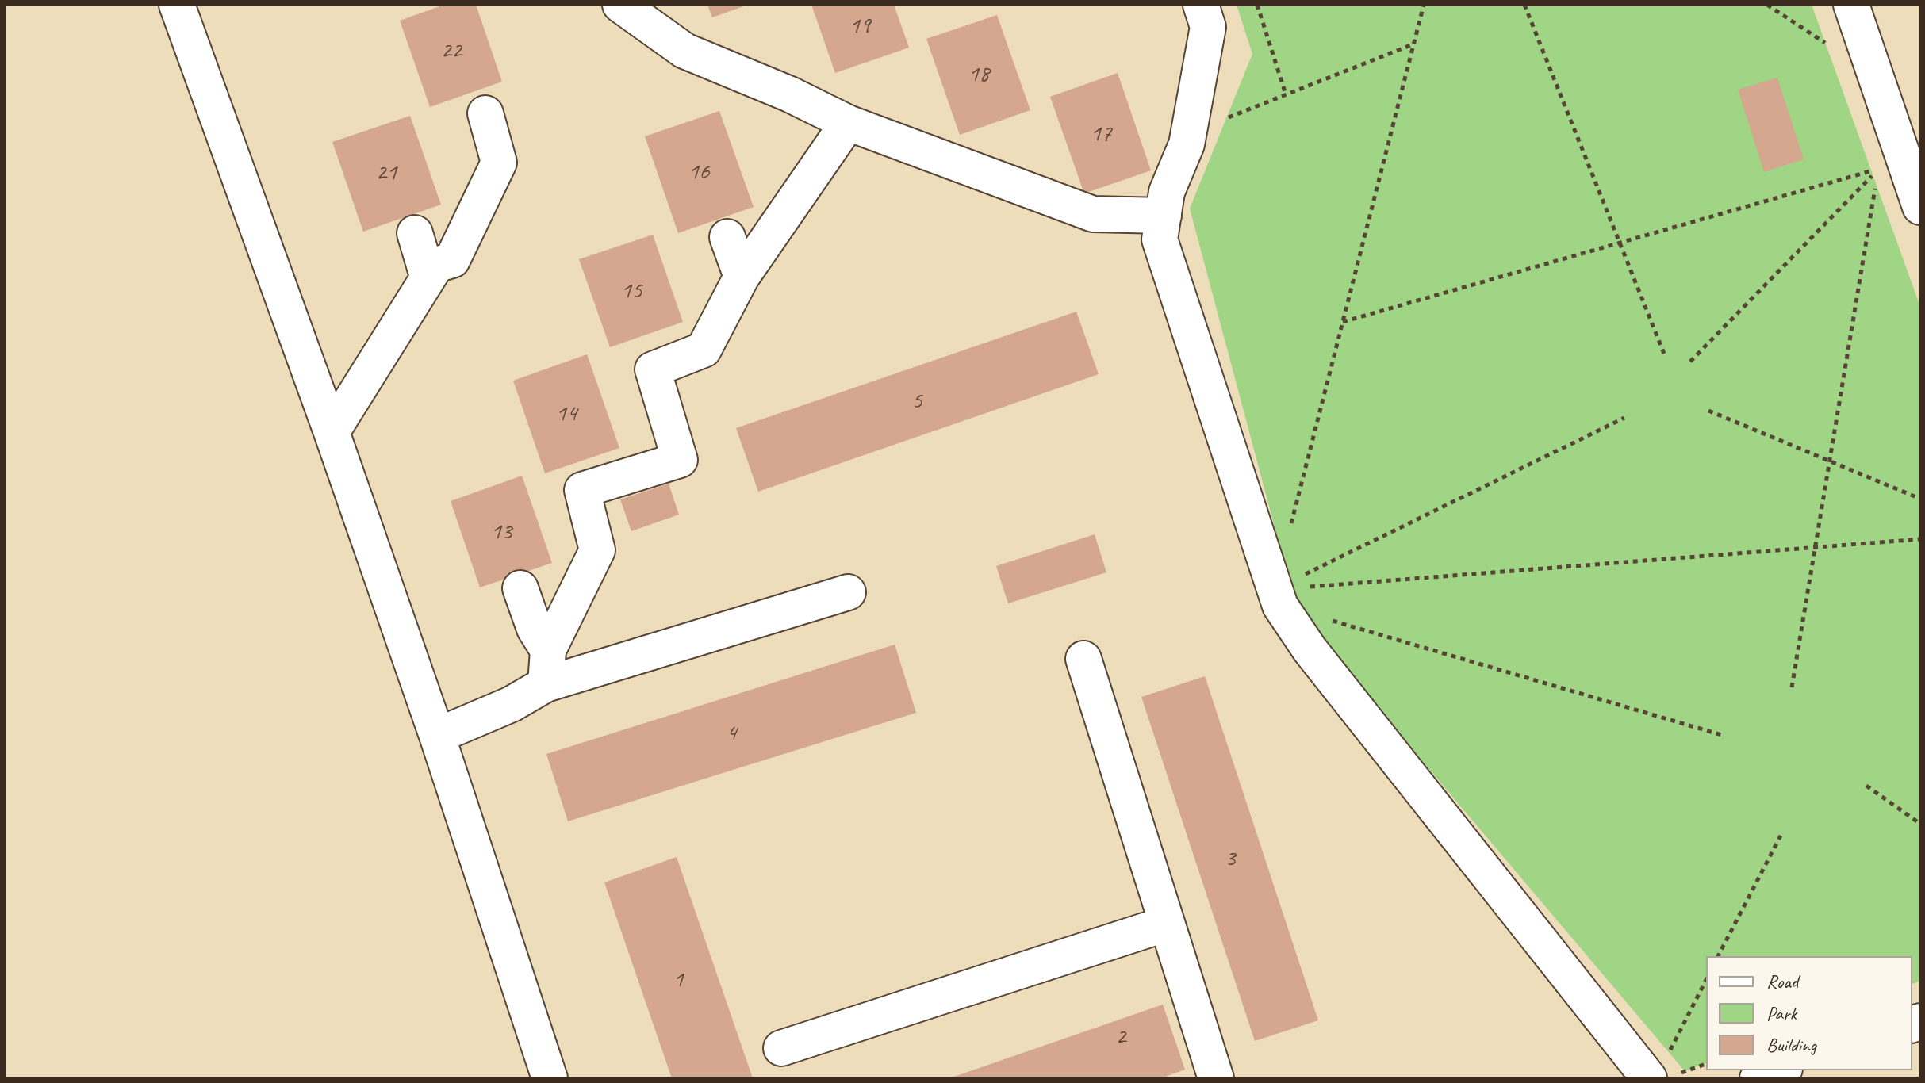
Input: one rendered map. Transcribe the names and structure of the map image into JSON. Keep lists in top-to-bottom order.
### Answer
{
  "house_numbers": [
    "19",
    "22",
    "18",
    "17",
    "16",
    "21",
    "15",
    "5",
    "14",
    "13",
    "4",
    "3",
    "1",
    "2"
  ],
  "legend": ["Road", "Park", "Building"]
}
